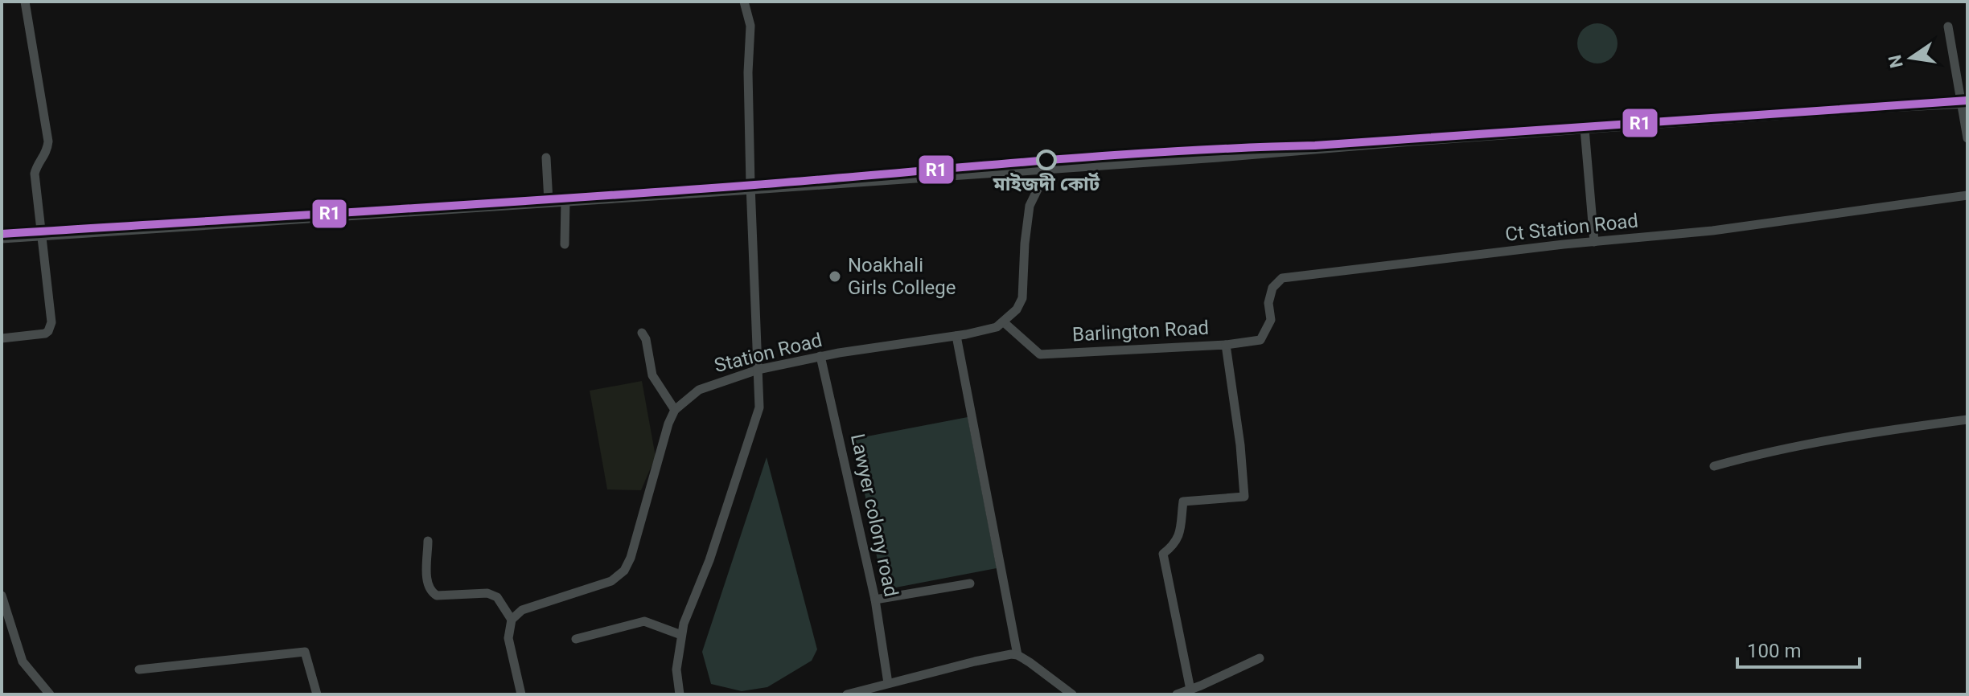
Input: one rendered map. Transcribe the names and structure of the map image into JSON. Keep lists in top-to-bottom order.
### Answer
{
  "streets": {
    "street": [
      "Ct Station Road",
      "Barlington Road",
      "Station Road",
      "Lawyer colony road"
    ]
  },
  "crossings": [
    ["Ct Station Road", "Barlington Road"],
    ["Barlington Road", "Station Road"],
    ["Station Road", "Lawyer colony road"]
  ],
  "places": ["মাইজদী কোর্ট", "Noakhali Girls College"],
  "lines": ["transit line R1"],
  "scale_bar": "100 m",
  "north": "left"
}
